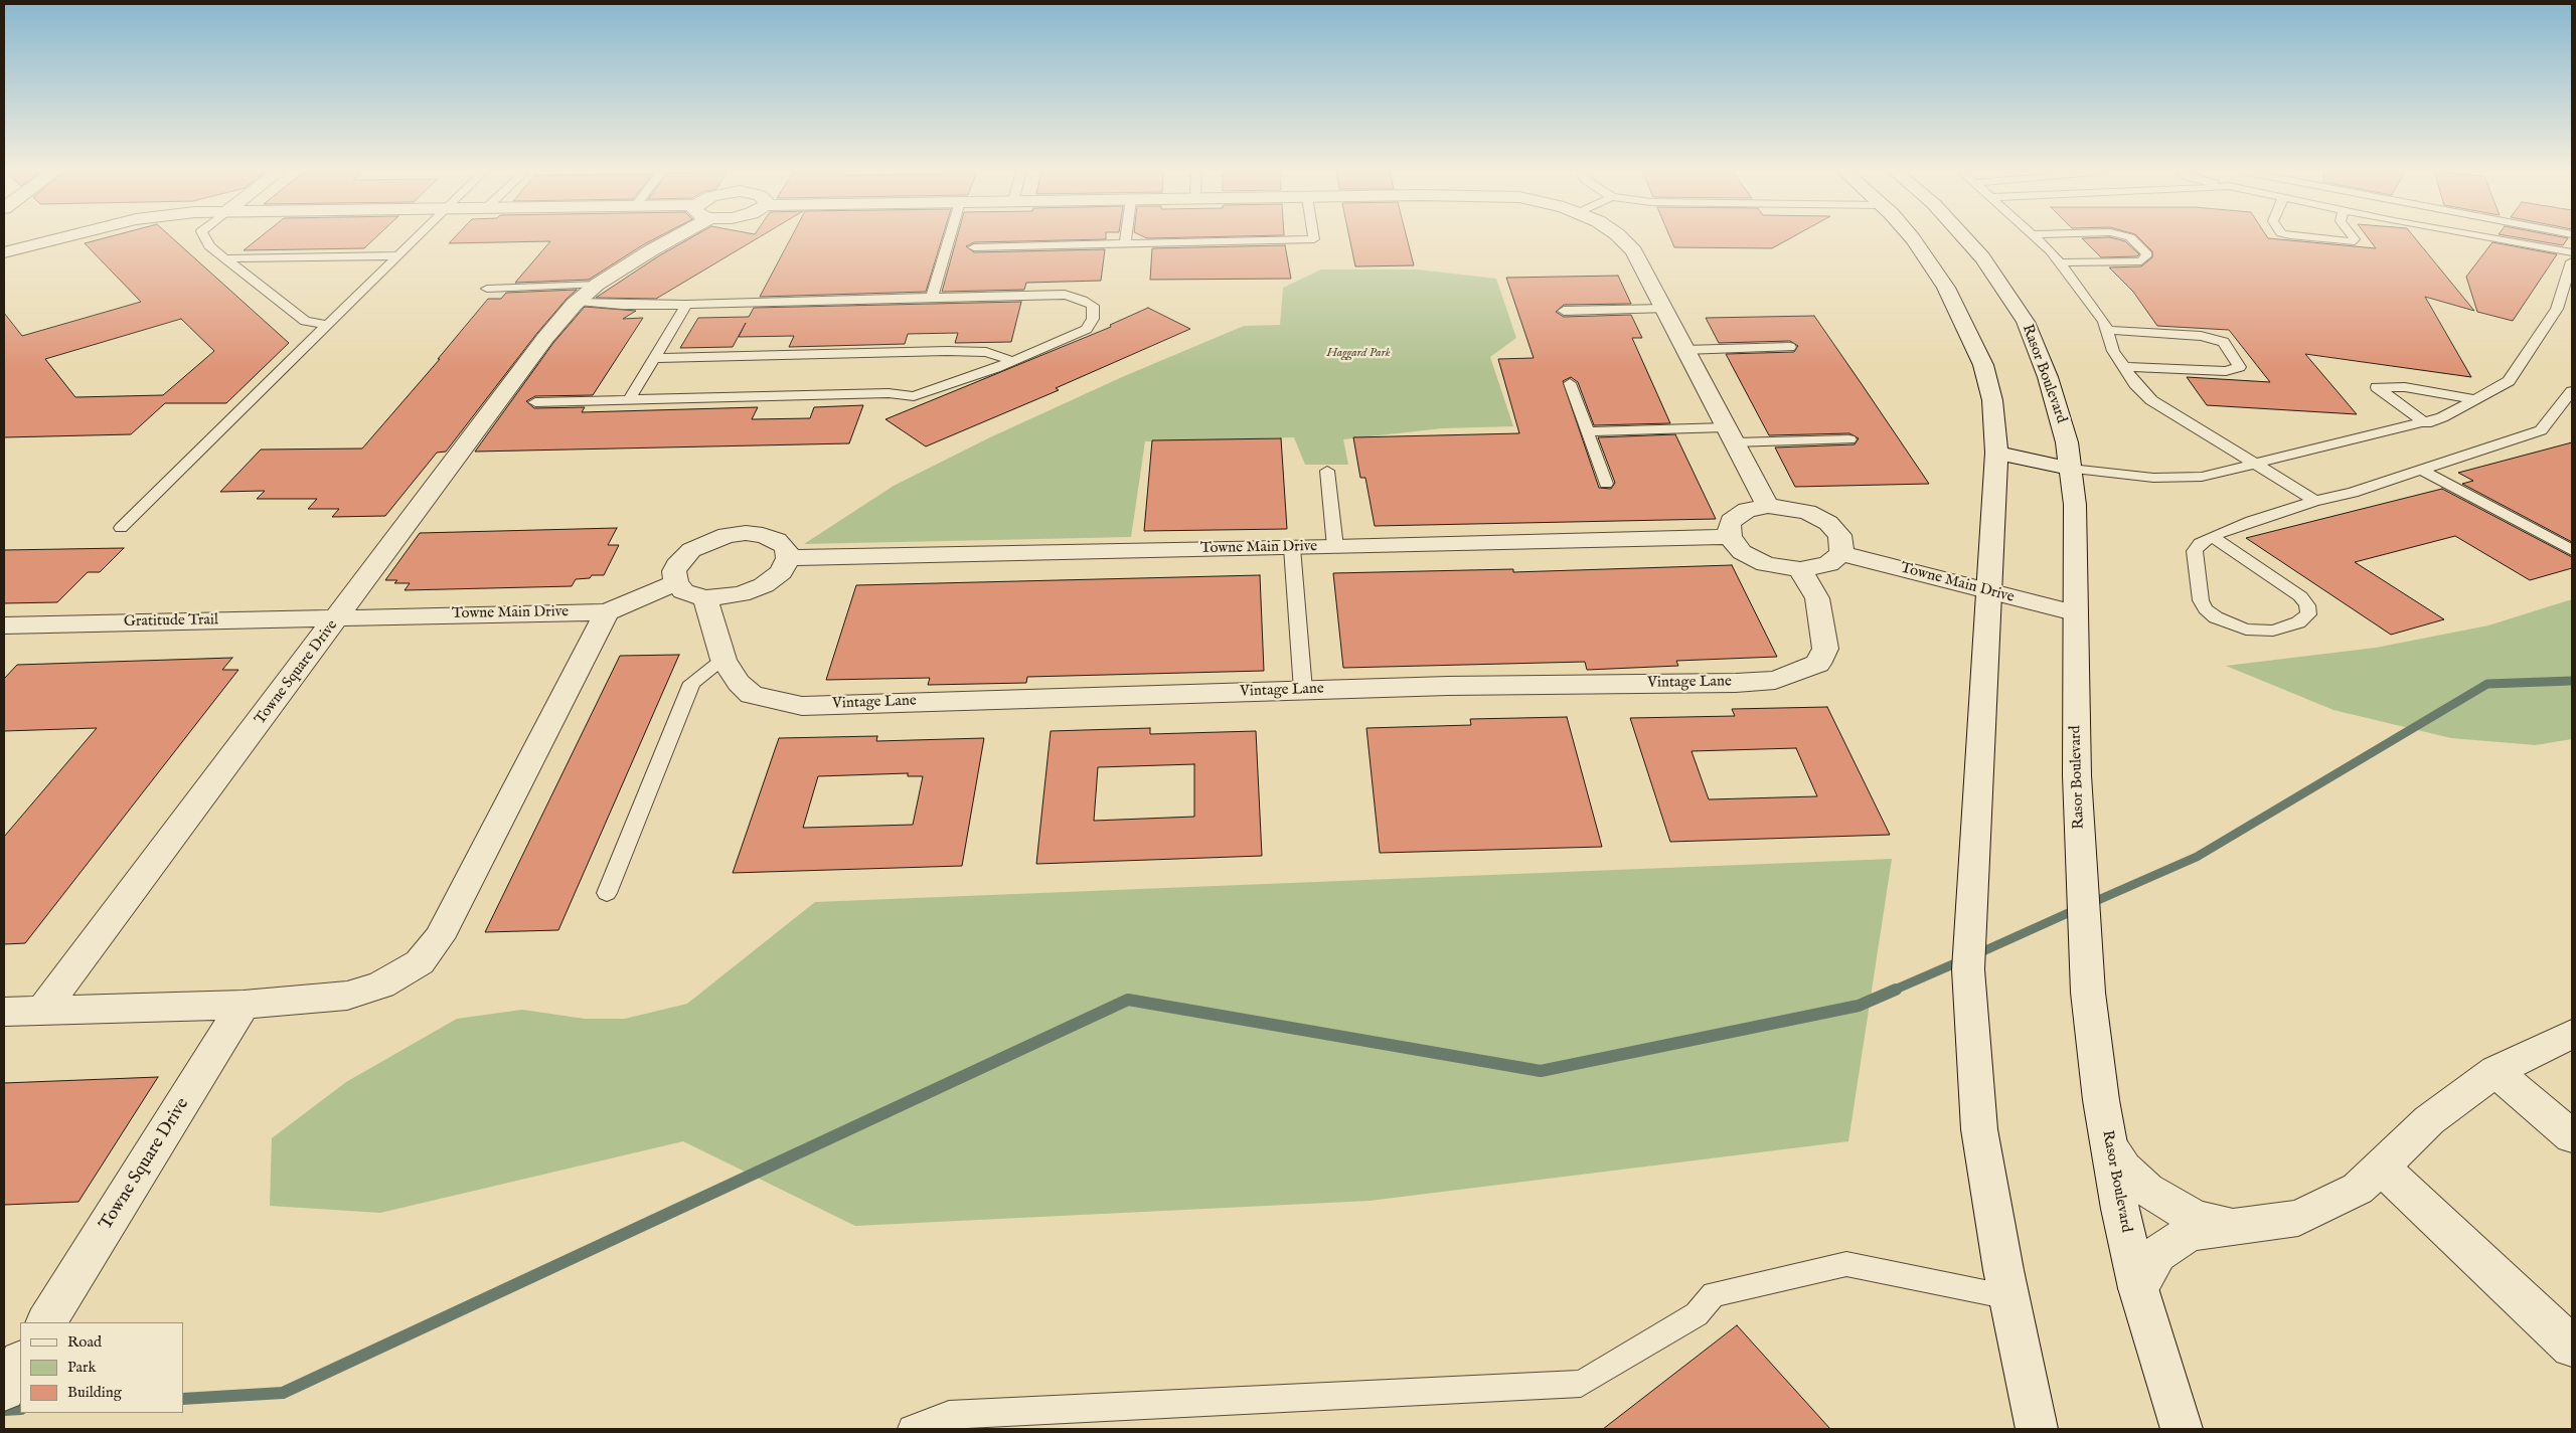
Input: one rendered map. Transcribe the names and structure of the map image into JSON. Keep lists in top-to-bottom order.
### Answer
{
  "streets": {
    "street": [
      "Rasor Boulevard",
      "Towne Main Drive",
      "Gratitude Trail",
      "Towne Square Drive",
      "Vintage Lane"
    ]
  },
  "crossings": [
    ["Rasor Boulevard", "Towne Main Drive"],
    ["Towne Main Drive", "Gratitude Trail"],
    ["Towne Main Drive", "Towne Square Drive"],
    ["Gratitude Trail", "Towne Square Drive"]
  ],
  "parks": ["Haggard Park"],
  "legend": ["Road", "Park", "Building"]
}
